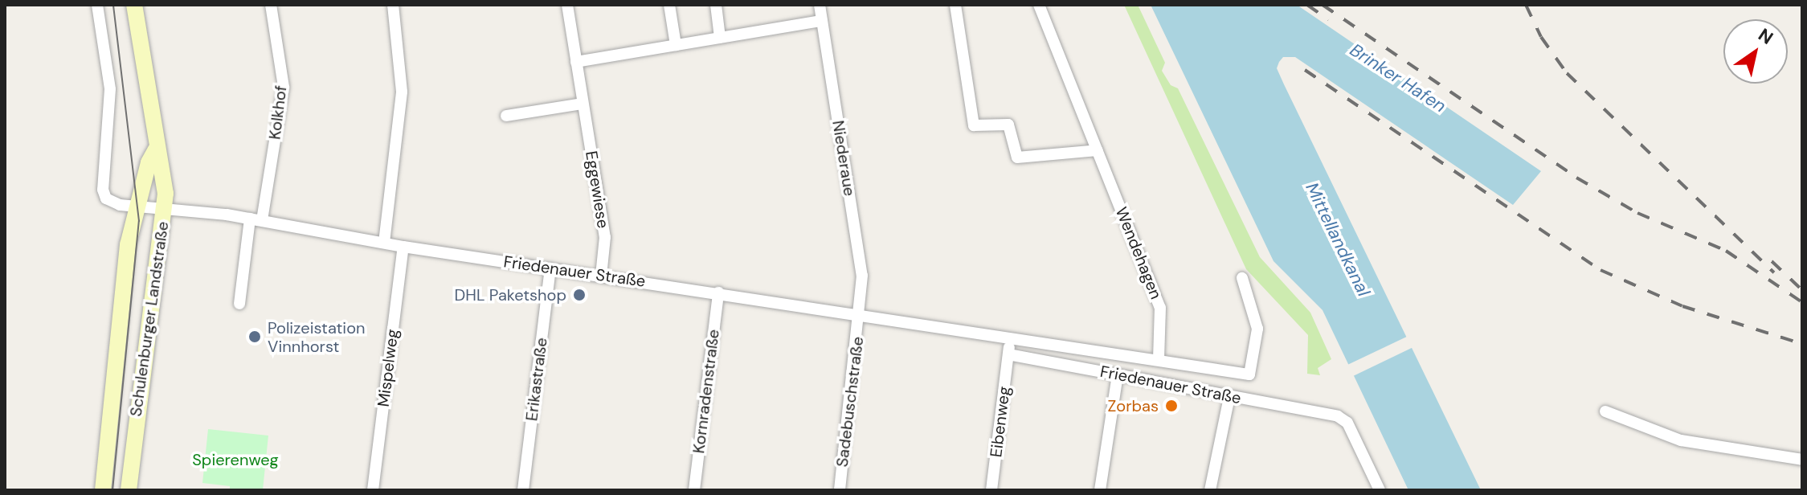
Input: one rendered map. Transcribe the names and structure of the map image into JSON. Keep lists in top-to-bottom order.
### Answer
{
  "streets": {
    "main road": ["Schulenburger Landstraße"],
    "street": [
      "Kolkhof",
      "Niederaue",
      "Eggewiese",
      "Wendehagen",
      "Friedenauer Straße",
      "Mispelweg",
      "Erikastraße",
      "Kornradenstraße",
      "Sadebuschstraße",
      "Eibenweg"
    ]
  },
  "crossings": [
    ["Kolkhof", "Friedenauer Straße"],
    ["Niederaue", "Friedenauer Straße"],
    ["Niederaue", "Sadebuschstraße"],
    ["Eggewiese", "Friedenauer Straße"],
    ["Wendehagen", "Friedenauer Straße"],
    ["Friedenauer Straße", "Schulenburger Landstraße"],
    ["Friedenauer Straße", "Mispelweg"],
    ["Friedenauer Straße", "Erikastraße"],
    ["Friedenauer Straße", "Kornradenstraße"],
    ["Friedenauer Straße", "Sadebuschstraße"],
    ["Friedenauer Straße", "Eibenweg"]
  ],
  "water": ["Brinker Hafen", "Mittellandkanal"],
  "parks": ["Spierenweg"],
  "places": ["DHL Paketshop", "Polizeistation Vinnhorst", "Zorbas"],
  "north": "top right"
}
